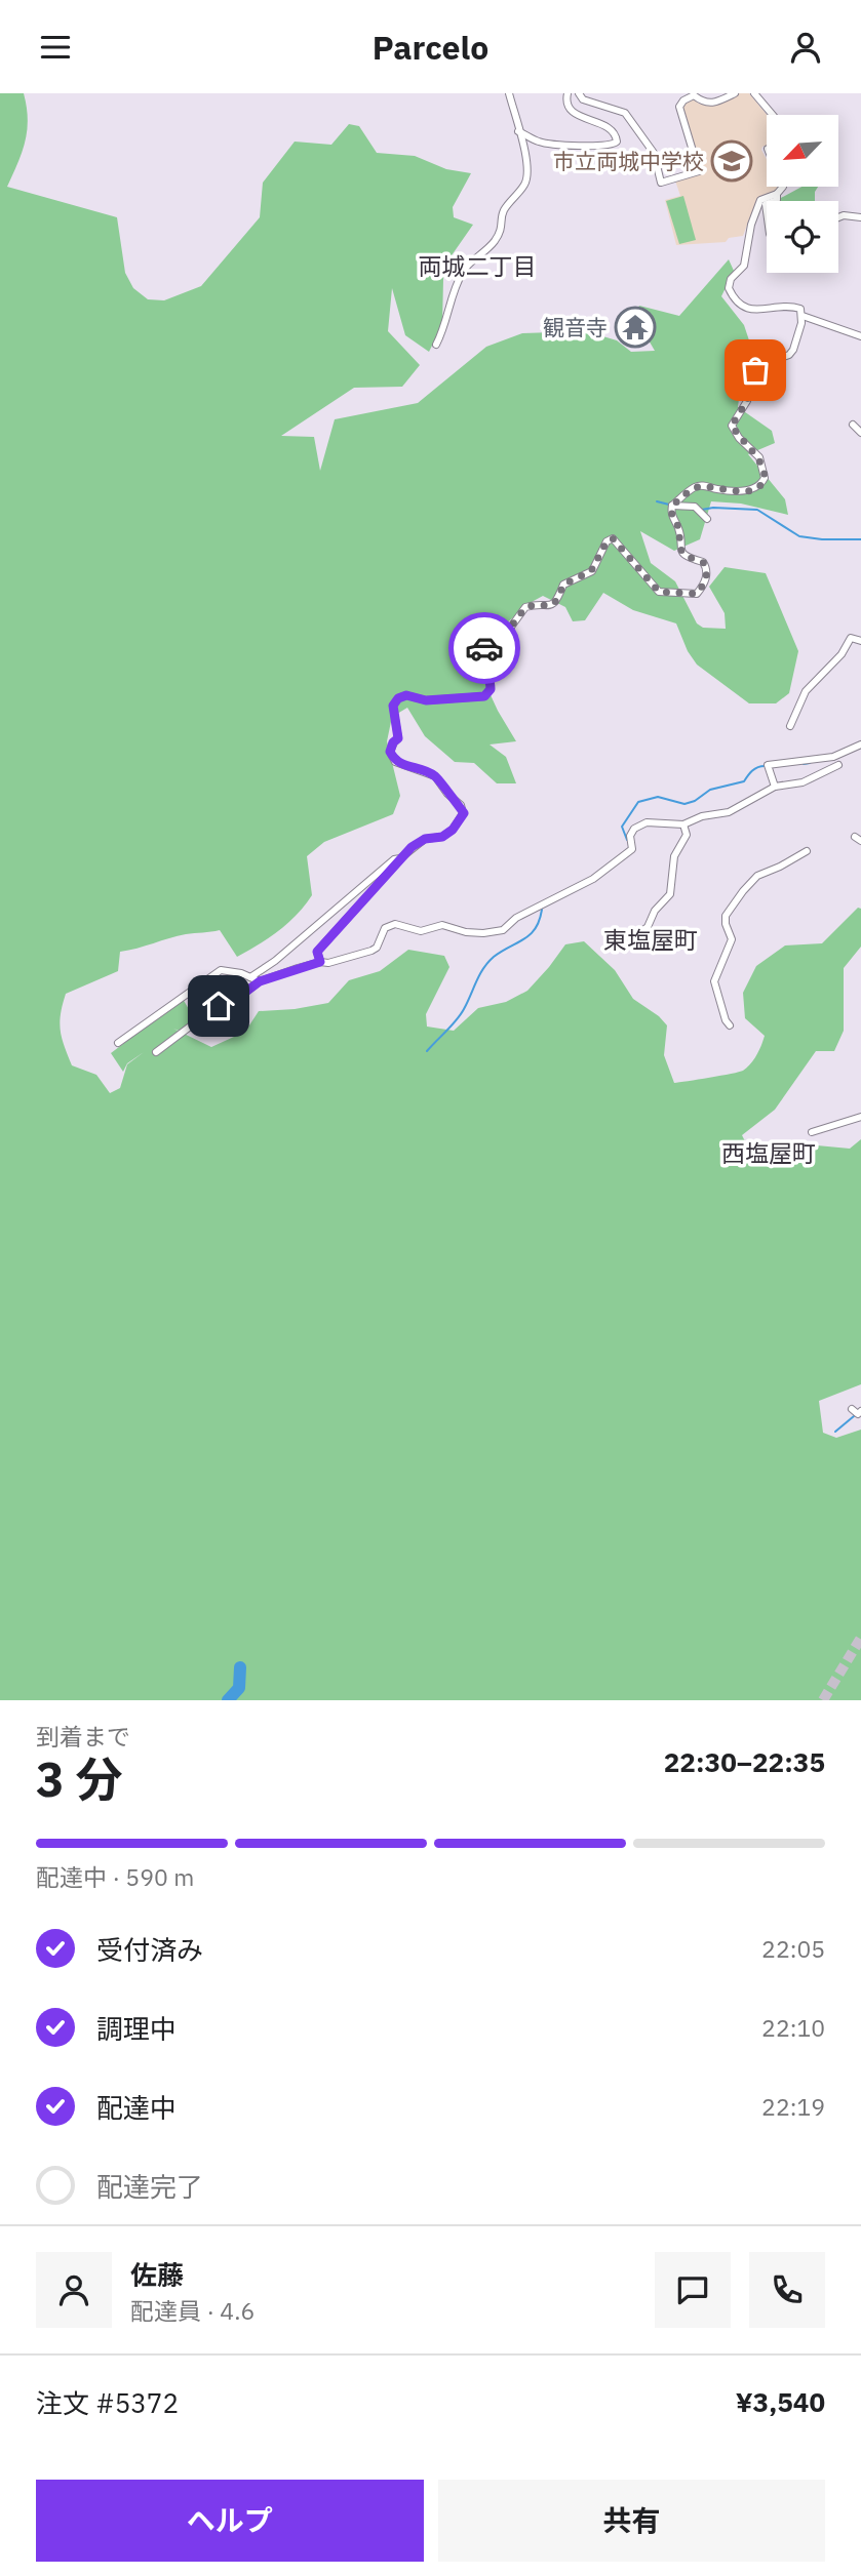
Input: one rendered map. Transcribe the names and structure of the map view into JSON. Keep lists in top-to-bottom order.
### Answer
{
  "districts": ["両城二丁目", "東塩屋町", "西塩屋町"],
  "places": {
    "school or university": ["市立両城中学校"],
    "temple": ["観音寺"]
  },
  "north": "bottom left",
  "page": {
    "header": "Parcelo",
    "heading": ["3 分", "到着まで", "22:30–22:35"],
    "panel": [
      "佐藤",
      "配達員 · 4.6",
      "注文 #5372",
      "¥3,540"
    ],
    "bar": "配達中 · 590 m",
    "list": [
      ["受付済み", "22:05"],
      ["調理中", "22:10"],
      ["配達中", "22:19"],
      "配達完了"
    ],
    "buttons": ["ヘルプ", "共有"]
  }
}
